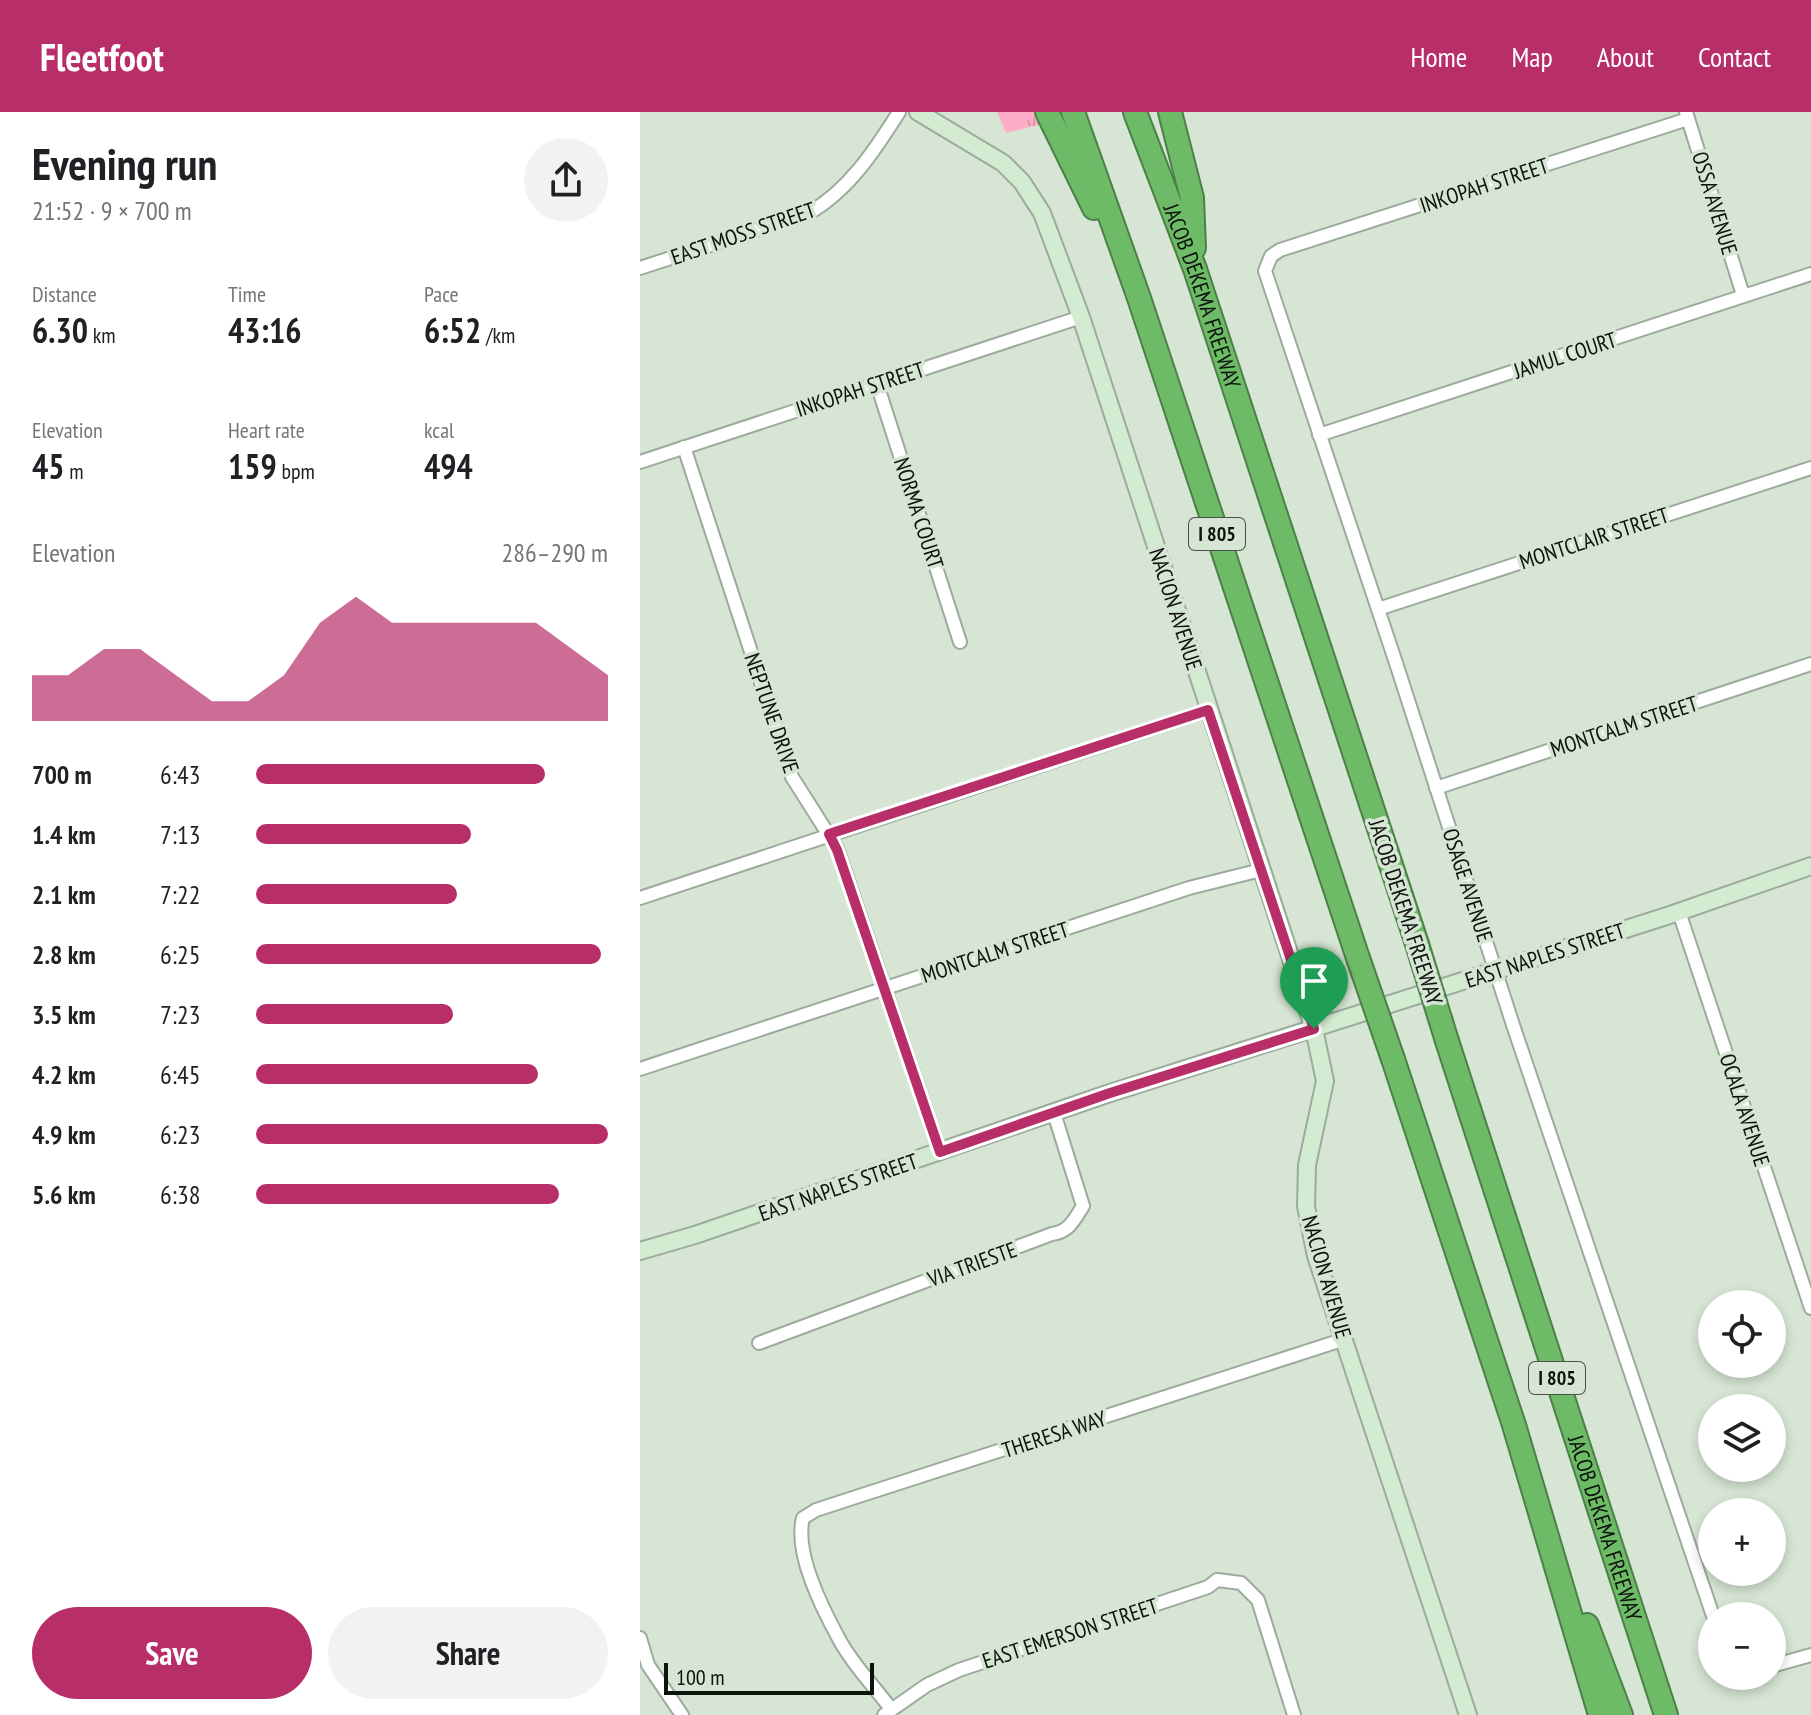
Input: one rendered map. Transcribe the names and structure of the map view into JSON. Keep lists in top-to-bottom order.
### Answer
{
  "streets": {
    "highway": ["JACOB DEKEMA FREEWAY", "I 805"],
    "street": [
      "INKOPAH STREET",
      "OSSA AVENUE",
      "EAST MOSS STREET",
      "JAMUL COURT",
      "NORMA COURT",
      "MONTCLAIR STREET",
      "NACION AVENUE",
      "NEPTUNE DRIVE",
      "MONTCALM STREET",
      "OSAGE AVENUE",
      "EAST NAPLES STREET",
      "OCALA AVENUE",
      "VIA TRIESTE",
      "THERESA WAY",
      "EAST EMERSON STREET"
    ]
  },
  "crossings": [
    ["INKOPAH STREET", "OSSA AVENUE"],
    ["INKOPAH STREET", "NORMA COURT"],
    ["INKOPAH STREET", "NACION AVENUE"],
    ["INKOPAH STREET", "NEPTUNE DRIVE"],
    ["INKOPAH STREET", "OSAGE AVENUE"],
    ["OSSA AVENUE", "JAMUL COURT"],
    ["JAMUL COURT", "OSAGE AVENUE"],
    ["MONTCLAIR STREET", "OSAGE AVENUE"],
    ["NACION AVENUE", "MONTCALM STREET"],
    ["NACION AVENUE", "EAST NAPLES STREET"],
    ["NACION AVENUE", "THERESA WAY"],
    ["NEPTUNE DRIVE", "MONTCALM STREET"],
    ["NEPTUNE DRIVE", "EAST NAPLES STREET"],
    ["MONTCALM STREET", "OSAGE AVENUE"],
    ["OSAGE AVENUE", "EAST NAPLES STREET"],
    ["EAST NAPLES STREET", "OCALA AVENUE"],
    ["EAST NAPLES STREET", "VIA TRIESTE"],
    ["THERESA WAY", "EAST EMERSON STREET"]
  ],
  "scale_bar": "100 m",
  "page": {
    "header": "Fleetfoot",
    "nav": [
      "Home",
      "Map",
      "About",
      "Contact"
    ],
    "heading": ["Evening run", "21:52 · 9 × 700 m"],
    "stats": [
      ["Distance", "6.30 km"],
      ["Time", "43:16"],
      ["Pace", "6:52 /km"],
      ["Elevation", "45 m"],
      ["Heart rate", "159 bpm"],
      ["kcal", "494"]
    ],
    "chart": ["Elevation", "286–290 m"],
    "list": [
      {
        "name": "700 m",
        "note": "6:43"
      },
      {
        "name": "1.4 km",
        "note": "7:13"
      },
      {
        "name": "2.1 km",
        "note": "7:22"
      },
      {
        "name": "2.8 km",
        "note": "6:25"
      },
      {
        "name": "3.5 km",
        "note": "7:23"
      },
      {
        "name": "4.2 km",
        "note": "6:45"
      },
      {
        "name": "4.9 km",
        "note": "6:23"
      },
      {
        "name": "5.6 km",
        "note": "6:38"
      }
    ],
    "map_buttons": ["+", "−"],
    "buttons": ["Save", "Share"],
    "scale": "100 m"
  }
}
